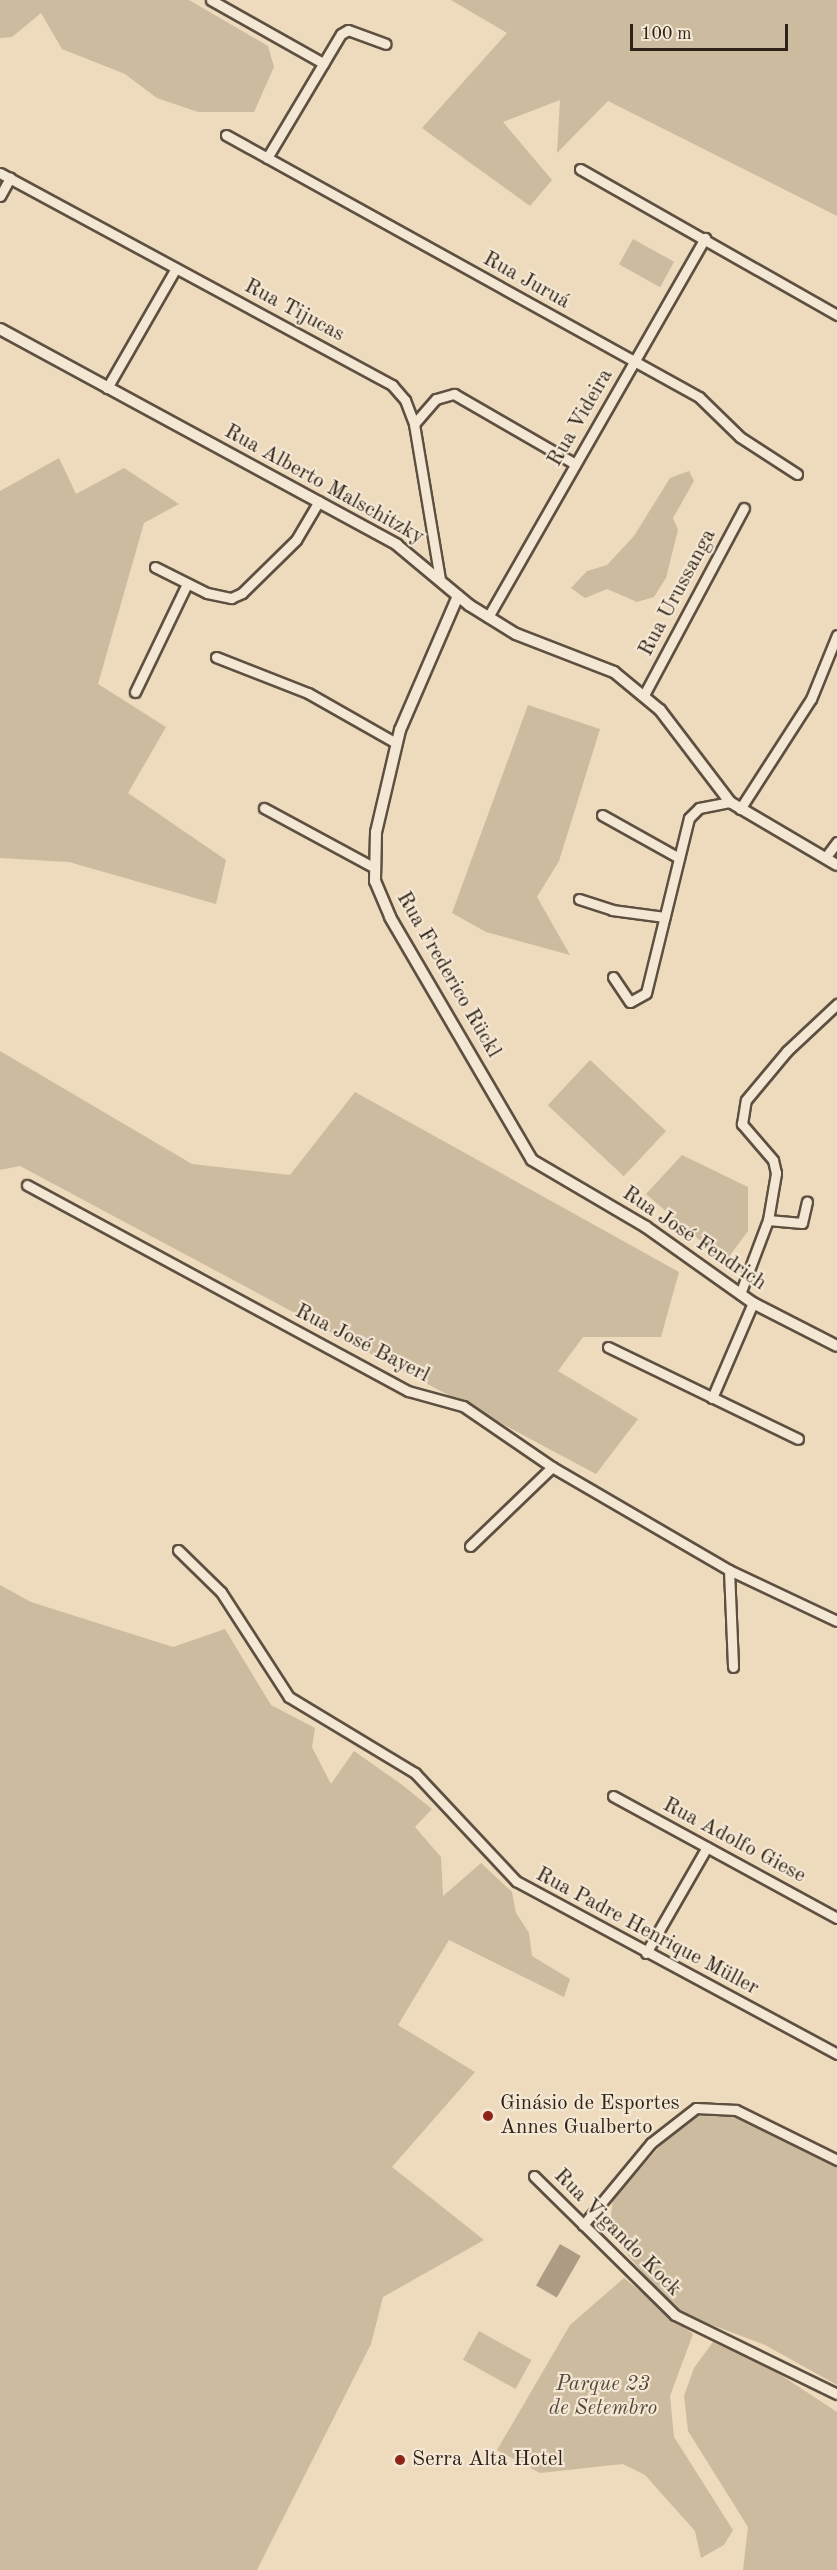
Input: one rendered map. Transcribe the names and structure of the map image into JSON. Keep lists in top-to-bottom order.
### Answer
{
  "streets": {
    "street": [
      "Rua Juruá",
      "Rua Tijucas",
      "Rua Videira",
      "Rua Alberto Malschitzky",
      "Rua Urussanga",
      "Rua Frederico Rückl",
      "Rua José Fendrich",
      "Rua José Bayerl",
      "Rua Adolfo Giese",
      "Rua Padre Henrique Müller",
      "Rua Vigando Kock"
    ]
  },
  "crossings": [
    ["Rua Juruá", "Rua Videira"],
    ["Rua Tijucas", "Rua Alberto Malschitzky"],
    ["Rua Videira", "Rua Alberto Malschitzky"],
    ["Rua Alberto Malschitzky", "Rua Urussanga"],
    ["Rua Alberto Malschitzky", "Rua Frederico Rückl"],
    ["Rua Frederico Rückl", "Rua José Fendrich"]
  ],
  "parks": ["Parque 23 de Setembro"],
  "places": ["Ginásio de Esportes Annes Gualberto", "Serra Alta Hotel"],
  "scale_bar": "100 m"
}
